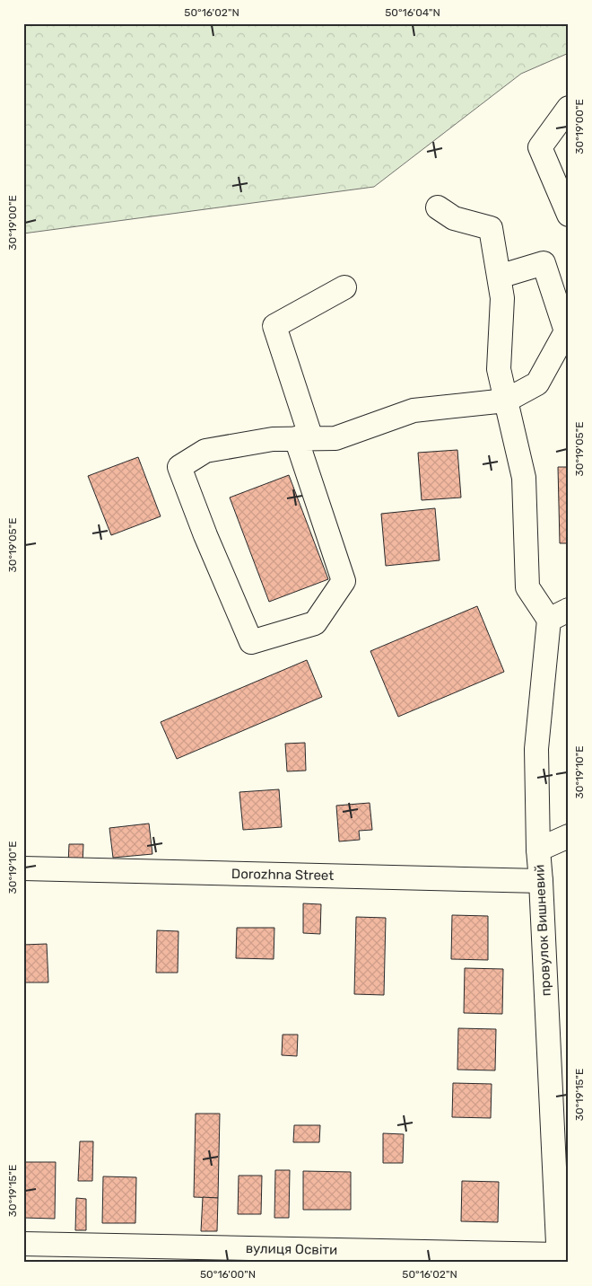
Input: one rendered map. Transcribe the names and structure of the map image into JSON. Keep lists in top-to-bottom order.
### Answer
{
  "streets": {
    "street": ["Dorozhna Street", "провулок Вишневий", "вулиця Освіти"]
  },
  "crossings": [
    ["Dorozhna Street", "провулок Вишневий"],
    ["провулок Вишневий", "вулиця Освіти"]
  ],
  "coordinates": [
    "50°16'02\"N",
    "50°16'04\"N",
    "30°19'00\"E",
    "30°19'05\"E",
    "30°19'10\"E",
    "30°19'15\"E",
    "50°16'00\"N"
  ]
}
